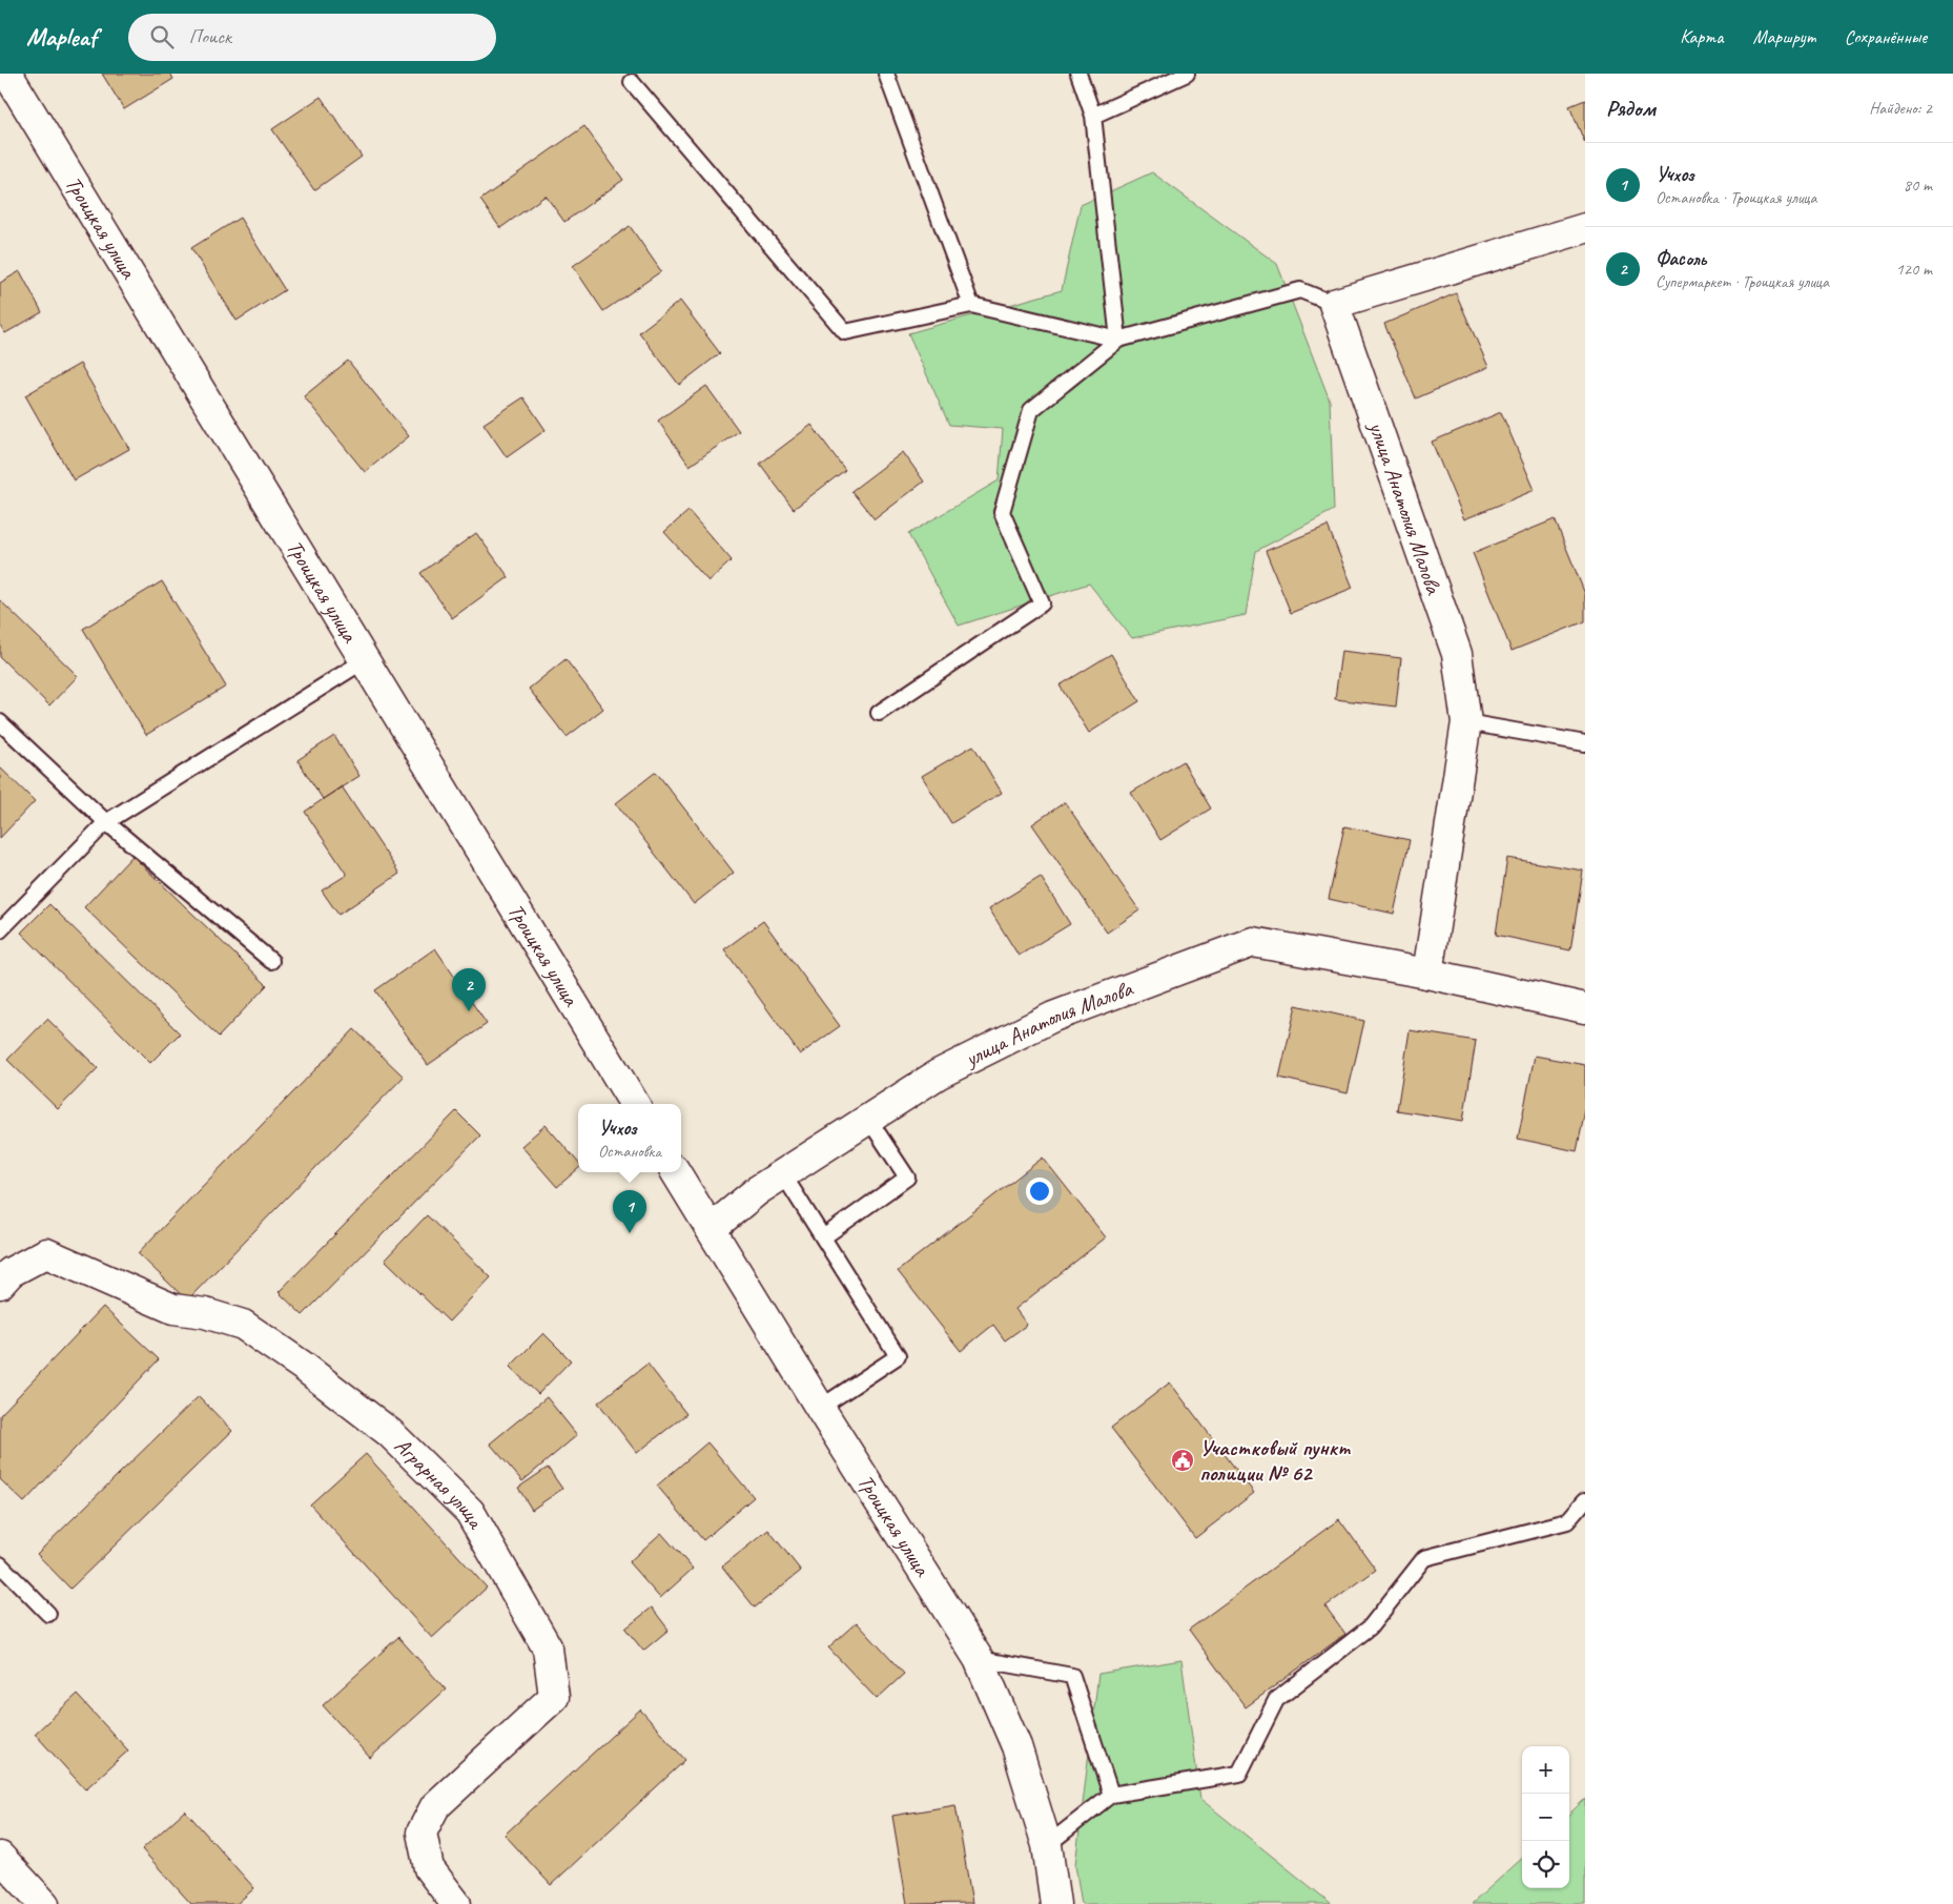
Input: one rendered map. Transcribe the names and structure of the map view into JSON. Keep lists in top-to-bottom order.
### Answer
{
  "streets": {
    "street": ["Троицкая улица", "улица Анатолия Малова", "Аграрная улица"]
  },
  "crossings": [
    ["Троицкая улица", "улица Анатолия Малова"]
  ],
  "places": {
    "public building": ["Участковый пункт полиции № 62"]
  },
  "page": {
    "header": "Mapleaf",
    "search": "Поиск",
    "nav": ["Карта", "Маршрут", "Сохранённые"],
    "heading": ["Рядом", "Найдено: 2"],
    "list": [
      {
        "mark": "1",
        "name": "Учхоз",
        "note": "Остановка · Троицкая улица",
        "value": "80 m"
      },
      {
        "mark": "2",
        "name": "Фасоль",
        "note": "Супермаркет · Троицкая улица",
        "value": "120 m"
      }
    ],
    "pins": ["2", "1"],
    "popup": ["Учхоз", "Остановка"],
    "map_buttons": ["+", "−"]
  }
}
